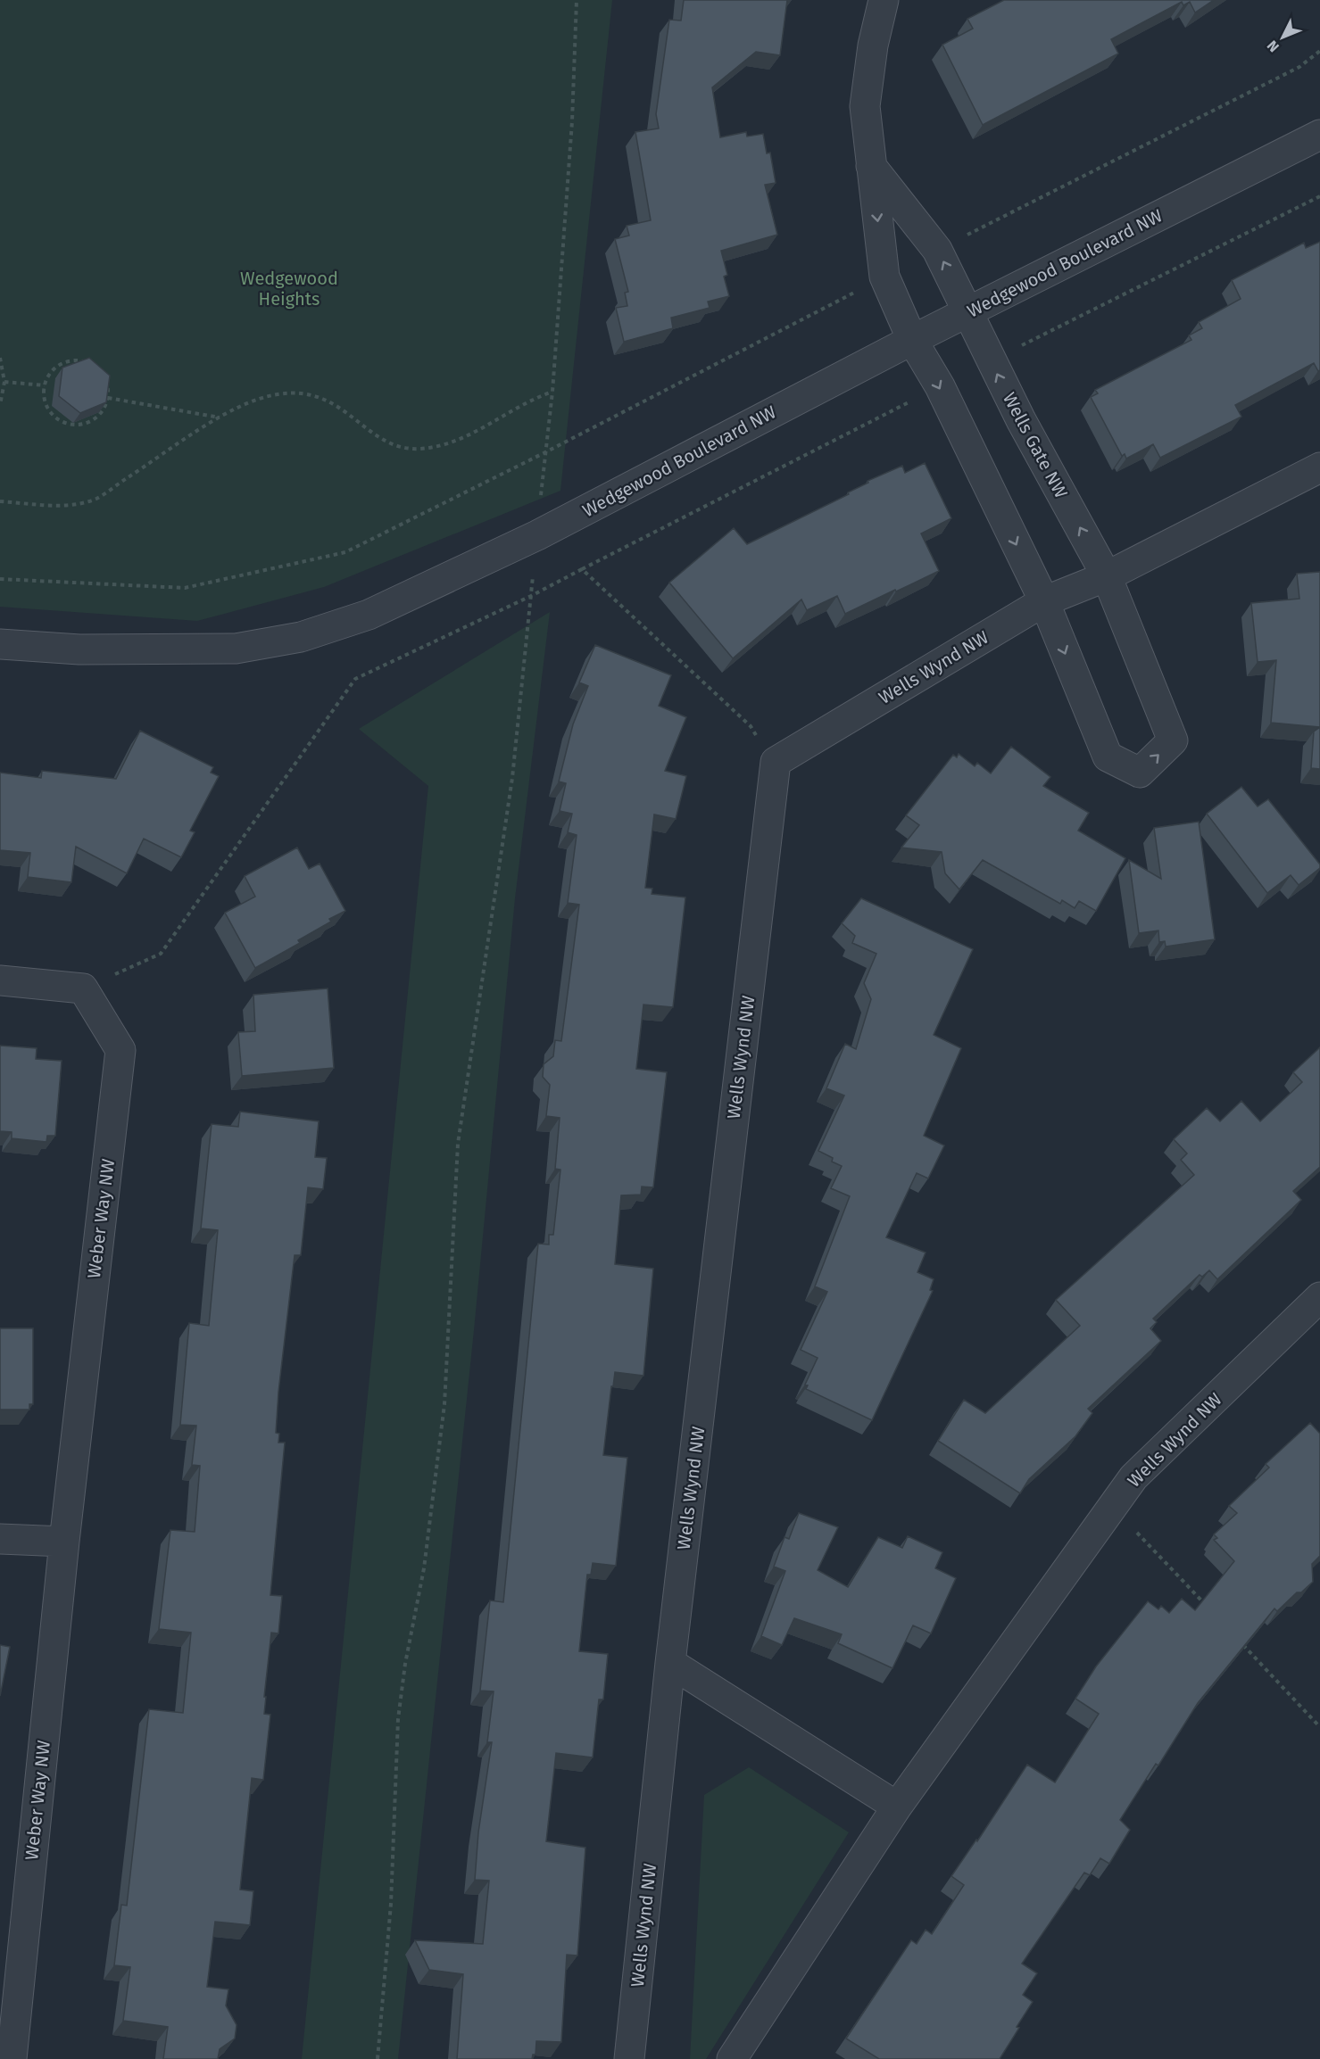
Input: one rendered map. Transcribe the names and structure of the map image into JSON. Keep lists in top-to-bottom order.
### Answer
{
  "streets": {
    "street": [
      "Wedgewood Boulevard NW",
      "Wells Gate NW",
      "Wells Wynd NW",
      "Weber Way NW"
    ]
  },
  "crossings": [
    ["Wedgewood Boulevard NW", "Wells Gate NW"],
    ["Wells Gate NW", "Wells Wynd NW"]
  ],
  "parks": ["Wedgewood Heights"],
  "north": "bottom left"
}
